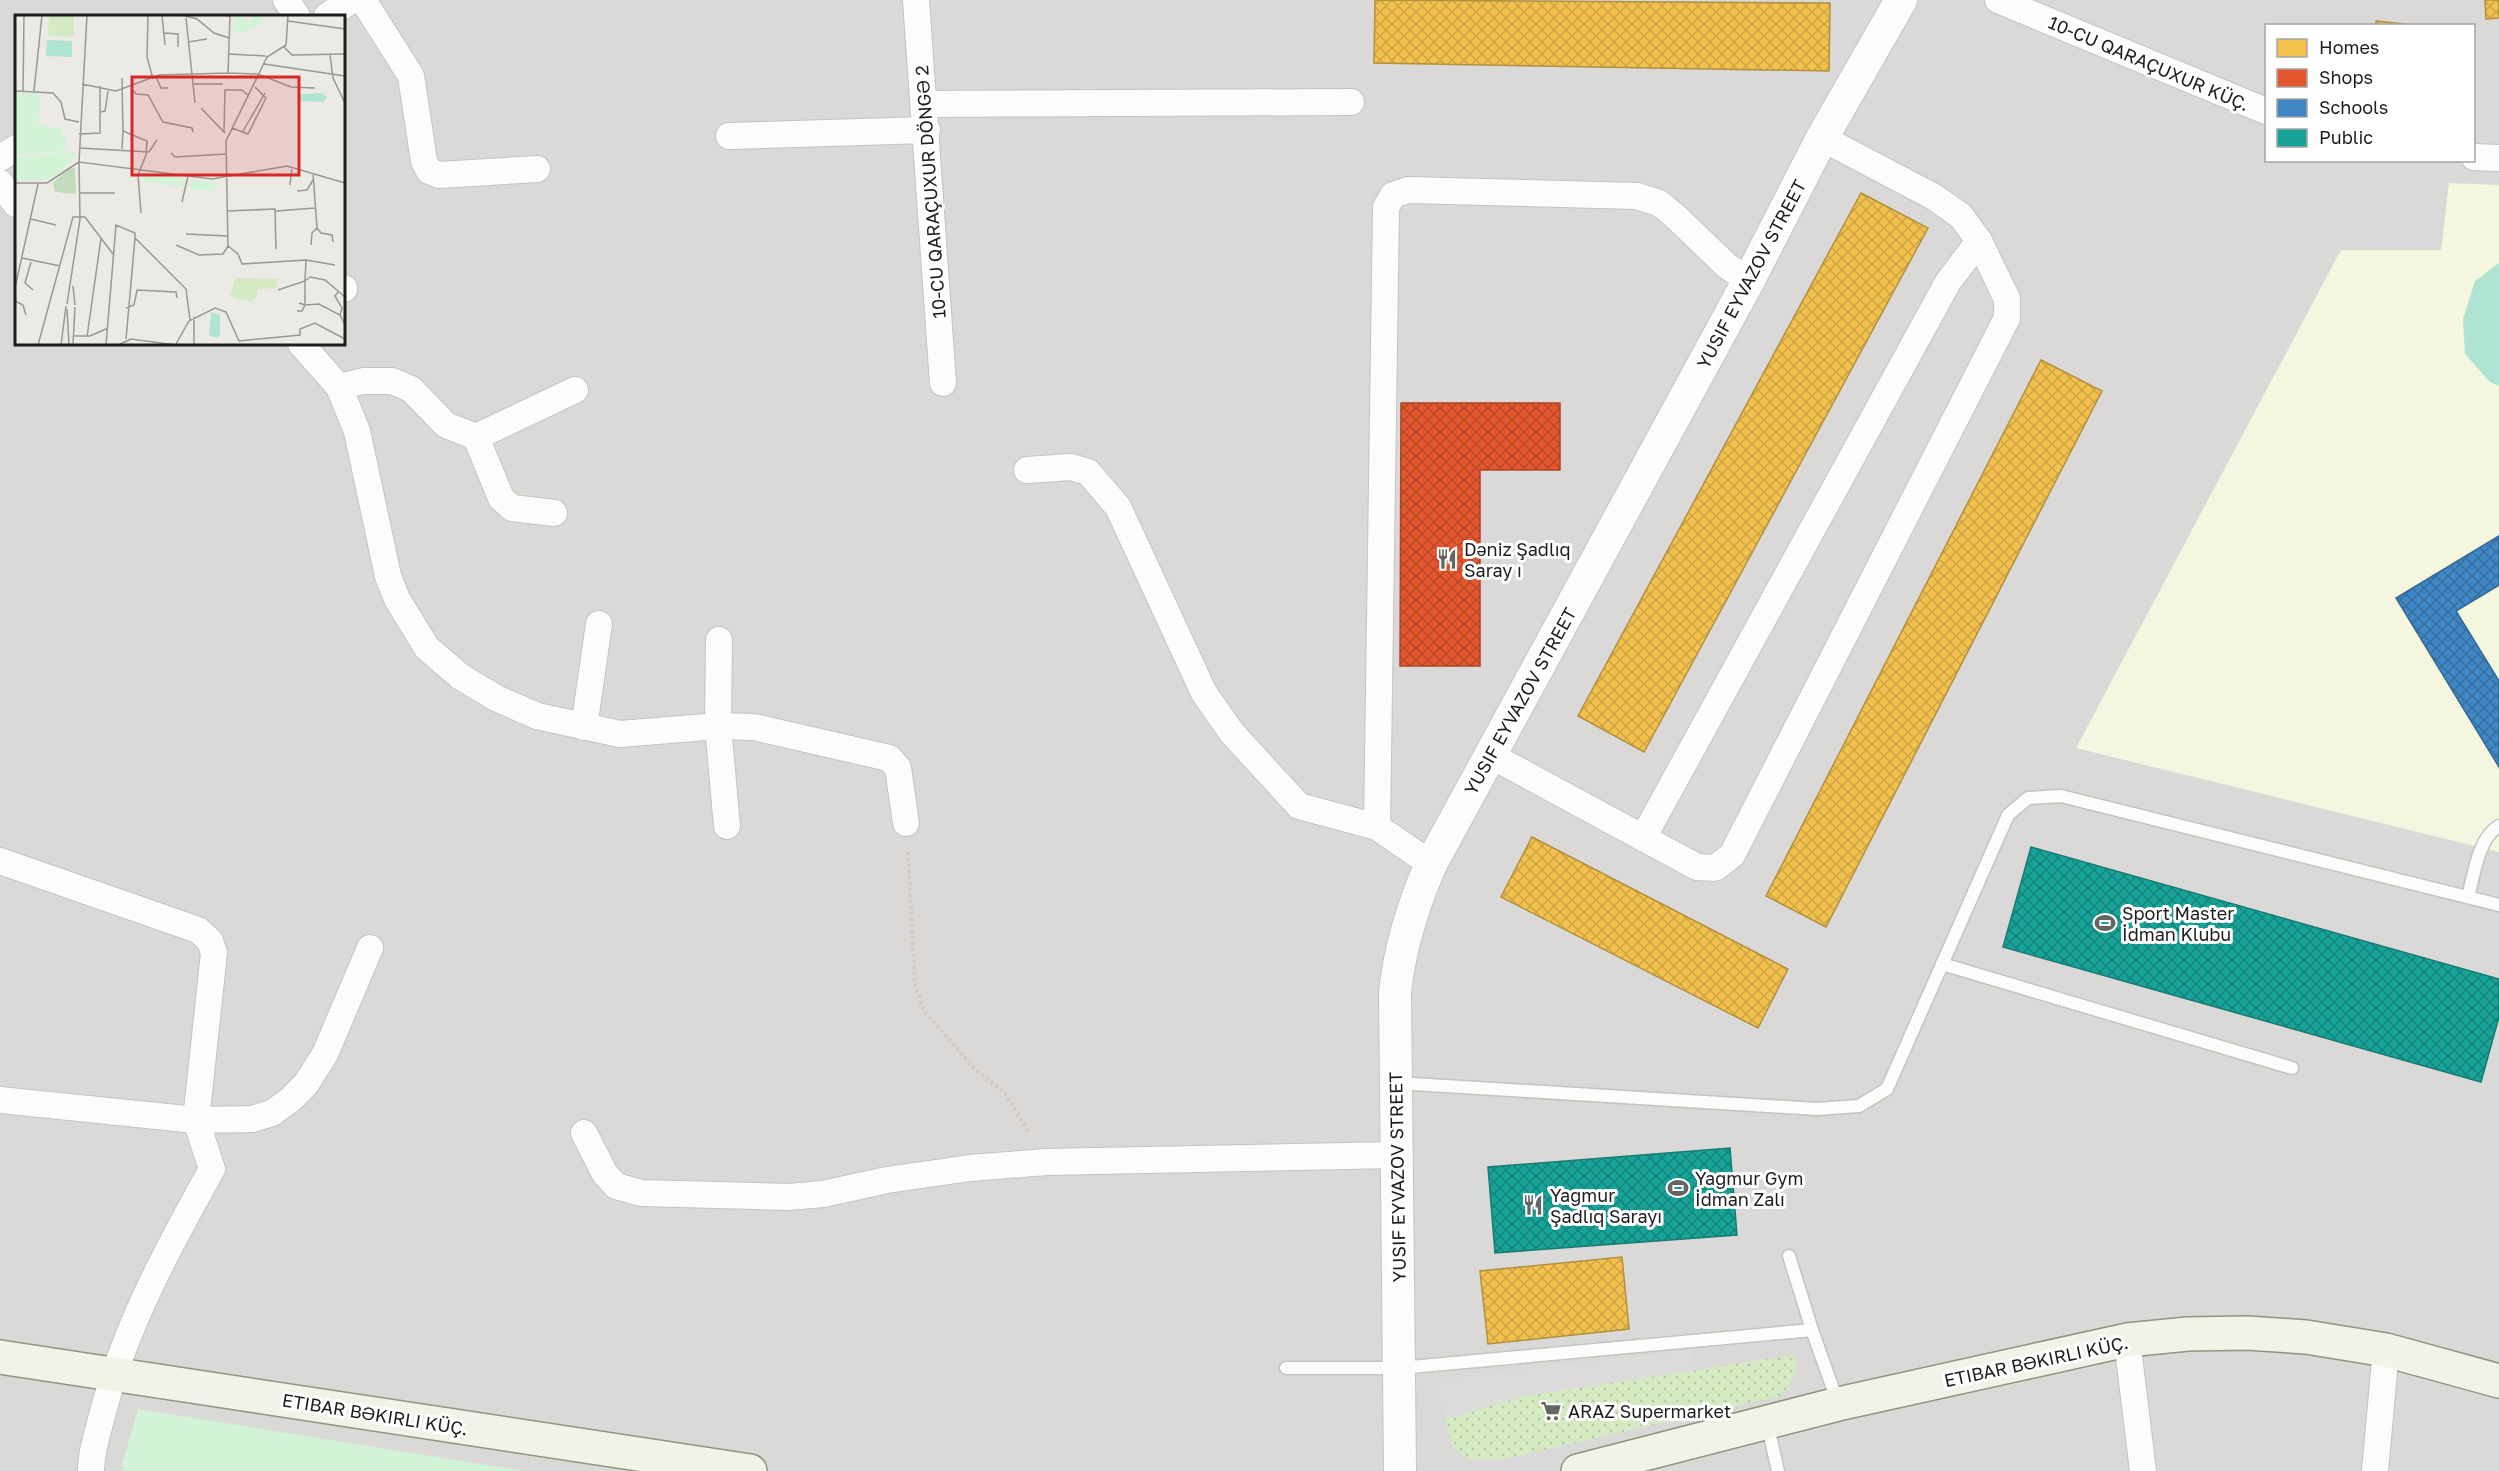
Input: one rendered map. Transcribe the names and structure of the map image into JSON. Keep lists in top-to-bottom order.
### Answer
{
  "streets": {
    "main road": ["ETIBAR BƏKIRLI KÜÇ."],
    "street": ["10-CU QARAÇUXUR KÜÇ.", "10-CU QARAÇUXUR DÖNGƏ 2", "YUSIF EYVAZOV STREET"]
  },
  "places": {
    "restaurant": ["Dəniz Şadlıq Saray ı", "Yağmur Şadlıq Sarayı"],
    "sports": ["Sport Master İdman Klubu", "Yağmur Gym İdman Zalı"],
    "supermarket": ["ARAZ Supermarket"]
  },
  "legend": [
    "Homes",
    "Shops",
    "Schools",
    "Public"
  ]
}
